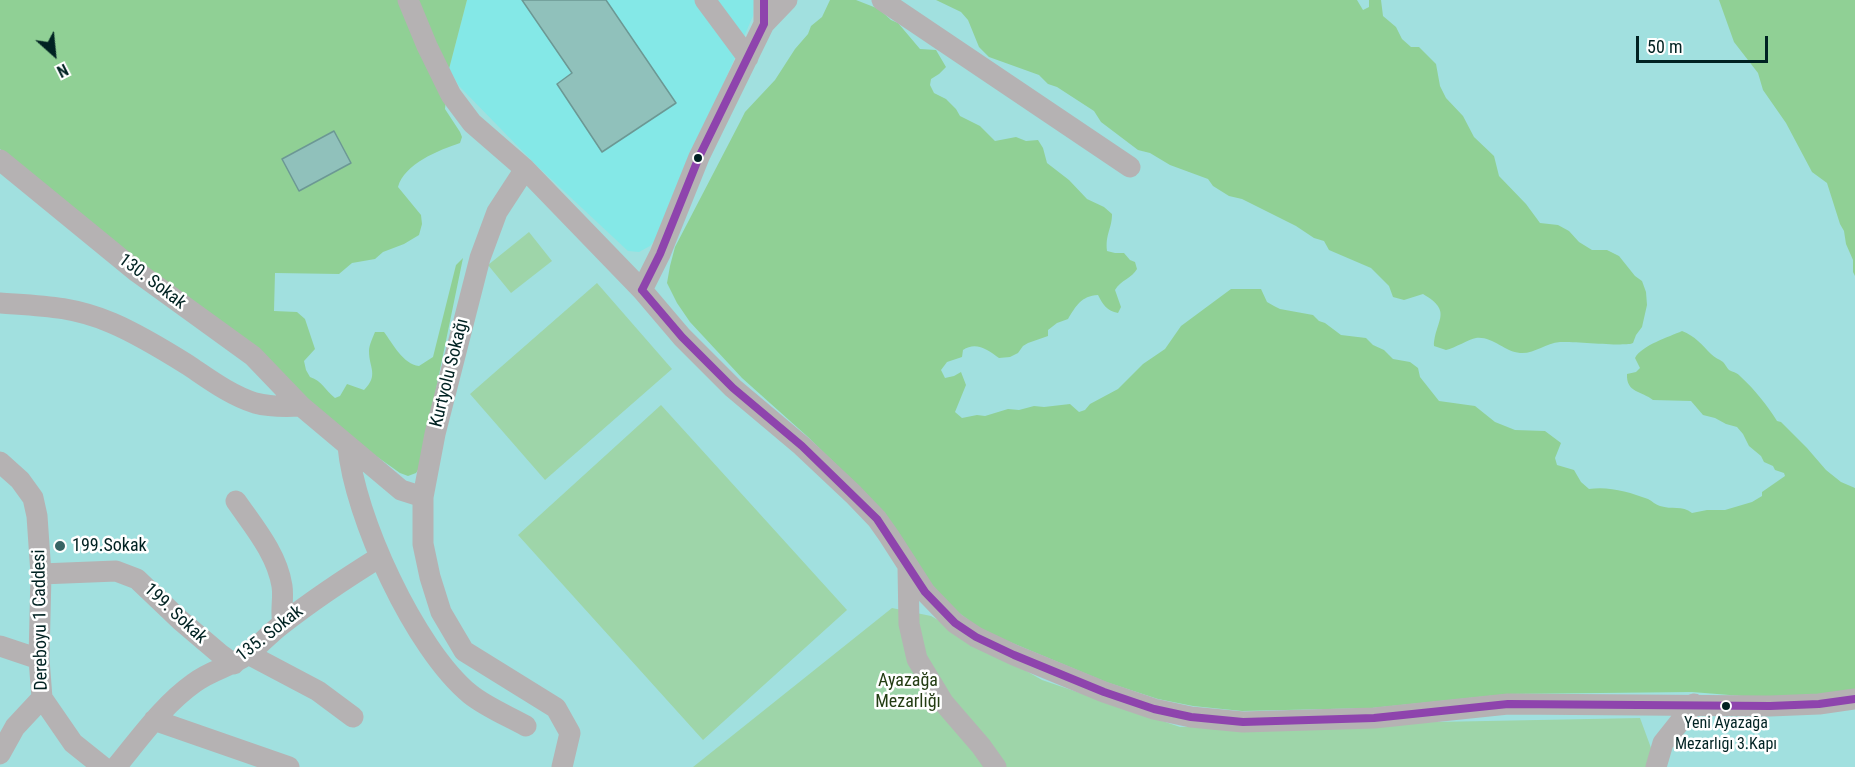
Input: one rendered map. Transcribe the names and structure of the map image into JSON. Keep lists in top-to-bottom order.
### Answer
{
  "streets": {
    "street": [
      "130. Sokak",
      "Kurtyolu Sokağı",
      "199. Sokak",
      "Dereboyu 1 Caddesi",
      "135. Sokak"
    ]
  },
  "crossings": [
    ["199. Sokak", "Dereboyu 1 Caddesi"],
    ["199. Sokak", "135. Sokak"]
  ],
  "parks": ["Ayazağa Mezarlığı"],
  "places": ["199.Sokak", "Yeni Ayazağa Mezarlığı 3.Kapı"],
  "scale_bar": "50 m",
  "north": "bottom right"
}
